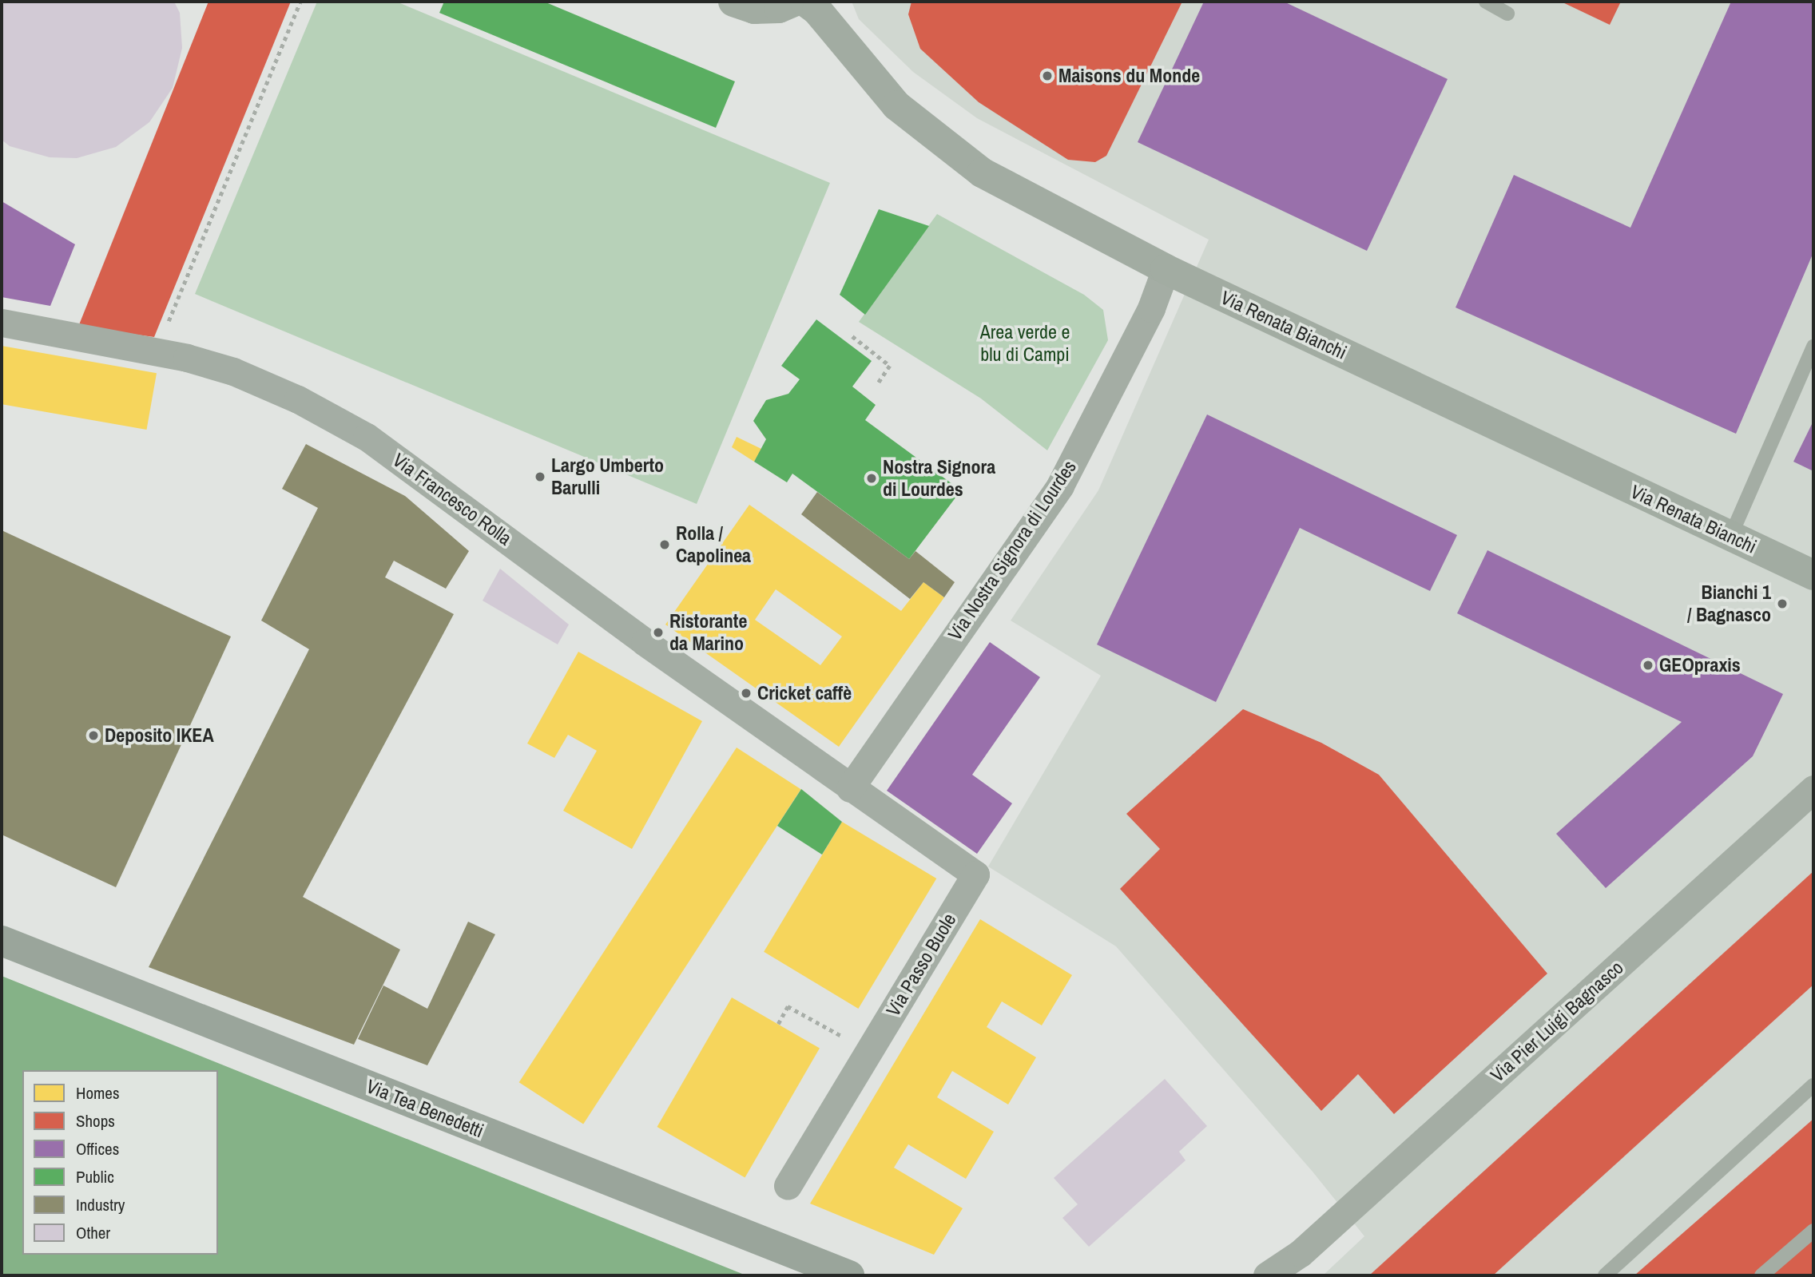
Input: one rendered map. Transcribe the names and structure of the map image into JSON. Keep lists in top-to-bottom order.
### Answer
{
  "streets": {
    "main road": ["Via Tea Benedetti"],
    "street": [
      "Via Renata Bianchi",
      "Via Francesco Rolla",
      "Via Nostra Signora di Lourdes",
      "Via Passo Buole",
      "Via Pier Luigi Bagnasco"
    ]
  },
  "crossings": [
    ["Via Renata Bianchi", "Via Nostra Signora di Lourdes"],
    ["Via Francesco Rolla", "Via Nostra Signora di Lourdes"],
    ["Via Francesco Rolla", "Via Passo Buole"],
    ["Via Nostra Signora di Lourdes", "Via Passo Buole"]
  ],
  "parks": ["Area verde e blu di Campi"],
  "places": [
    "Maisons du Monde",
    "Largo Umberto Barulli",
    "Nostra Signora di Lourdes",
    "Rolla / Capolinea",
    "Bianchi 1 / Bagnasco",
    "Ristorante da Marino",
    "GEOpraxis",
    "Cricket caffè",
    "Deposito IKEA"
  ],
  "legend": [
    "Homes",
    "Shops",
    "Offices",
    "Public",
    "Industry",
    "Other"
  ]
}
